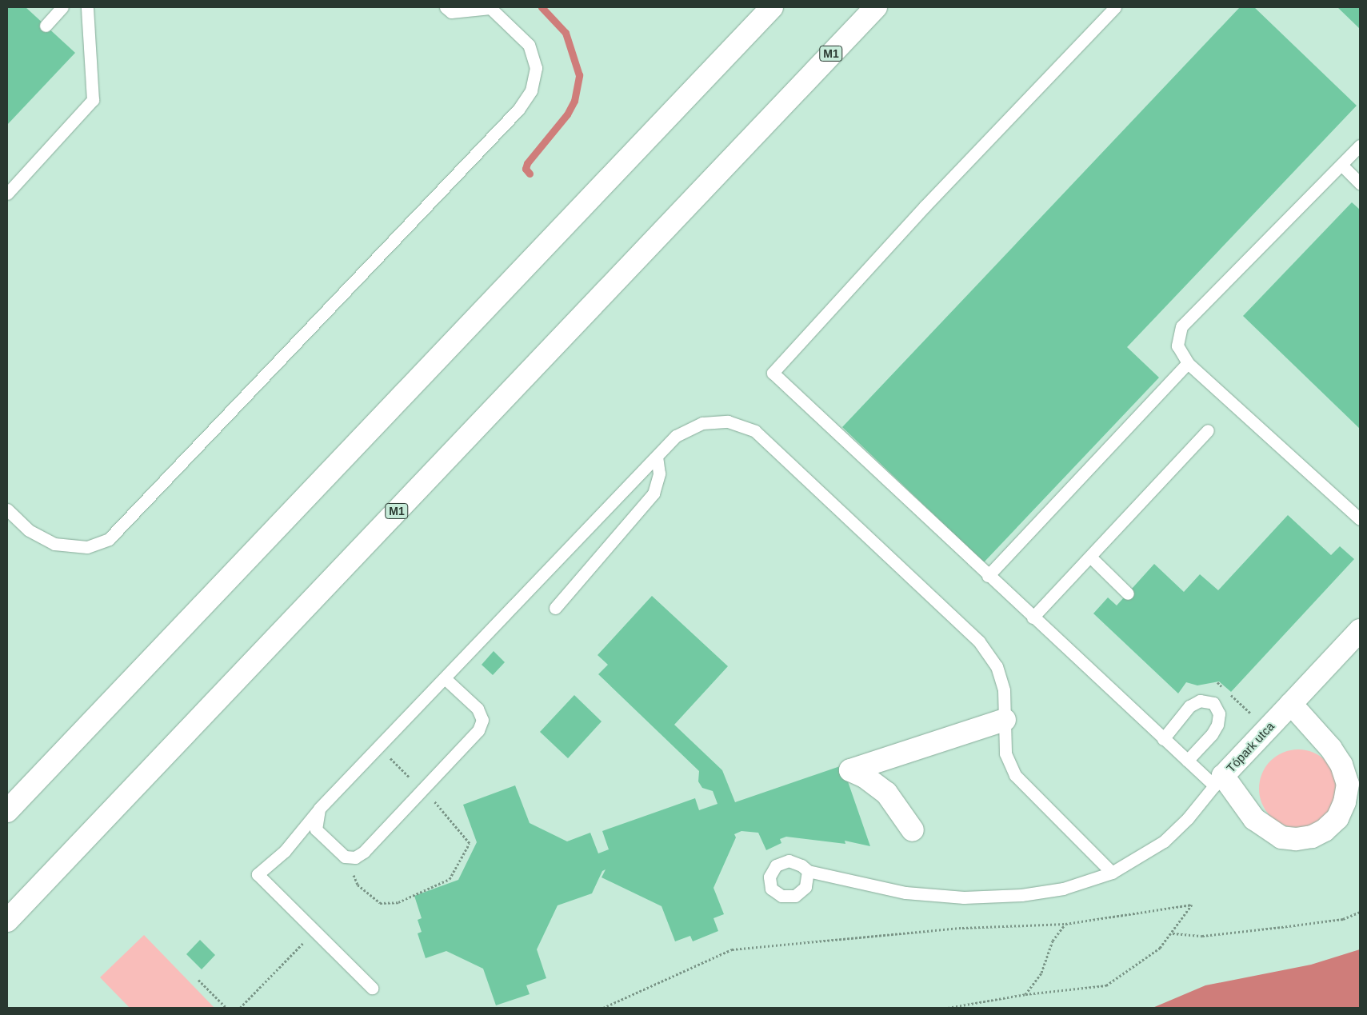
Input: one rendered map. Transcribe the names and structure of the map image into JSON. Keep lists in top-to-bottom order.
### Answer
{
  "streets": {
    "main road": ["M1", "Tópark utca"]
  }
}
